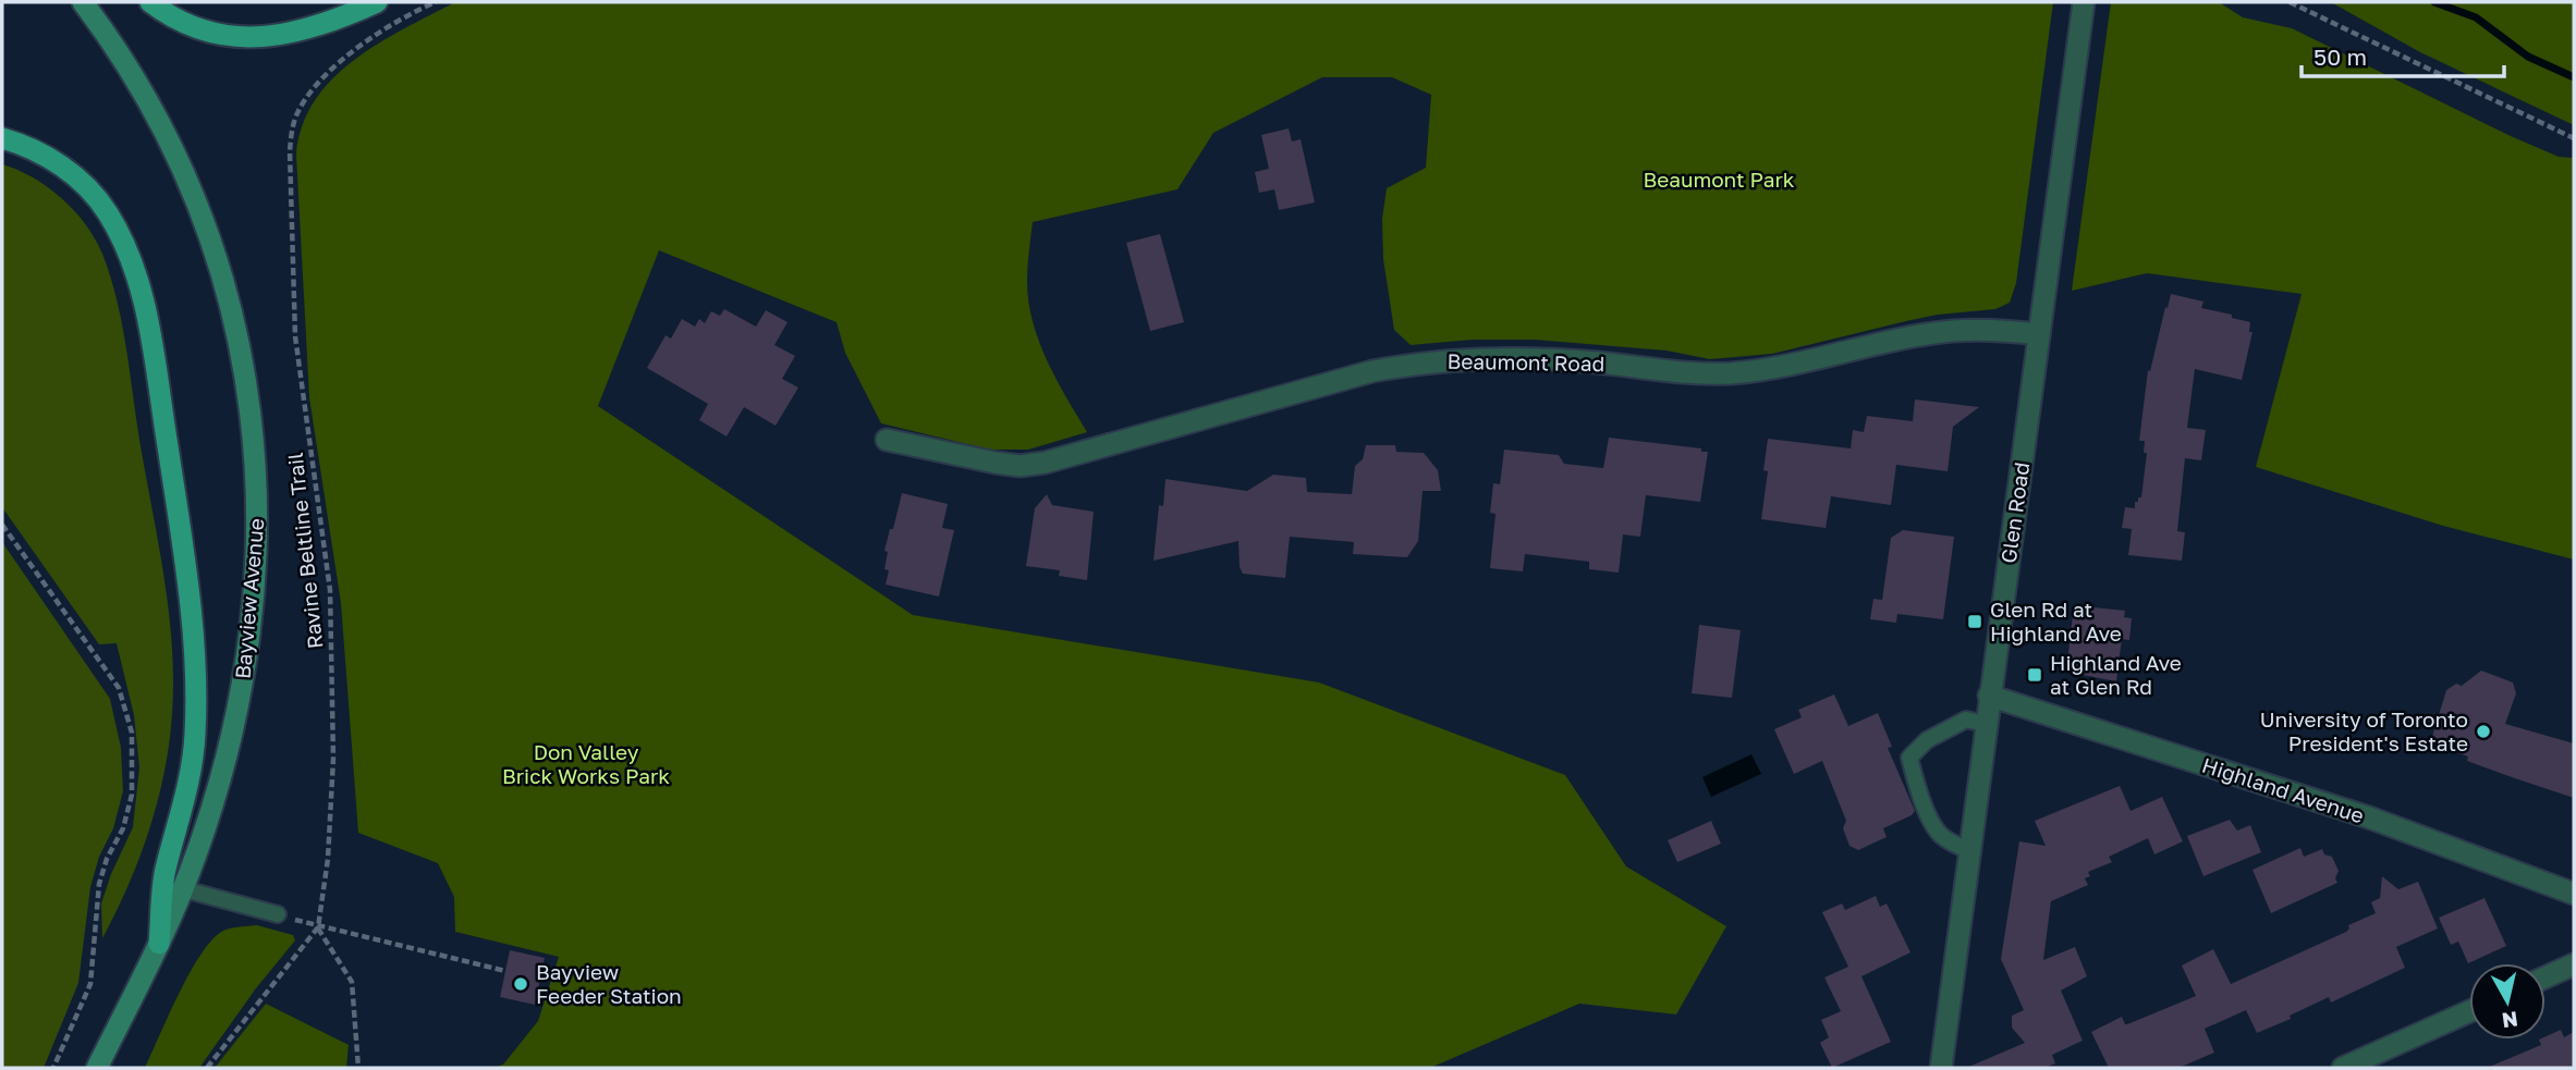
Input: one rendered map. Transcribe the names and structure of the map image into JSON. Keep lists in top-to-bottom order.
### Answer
{
  "streets": {
    "main road": ["Bayview Avenue"],
    "street": ["Beaumont Road", "Glen Road", "Highland Avenue"],
    "path": ["Ravine Beltline Trail"]
  },
  "crossings": [
    ["Beaumont Road", "Glen Road"],
    ["Glen Road", "Highland Avenue"]
  ],
  "parks": ["Beaumont Park", "Don Valley Brick Works Park"],
  "places": {
    "transit": ["Glen Rd at Highland Ave", "Highland Ave at Glen Rd"],
    "other": ["University of Toronto President's Estate", "Bayview Feeder Station"]
  },
  "scale_bar": "50 m",
  "north": "bottom"
}
